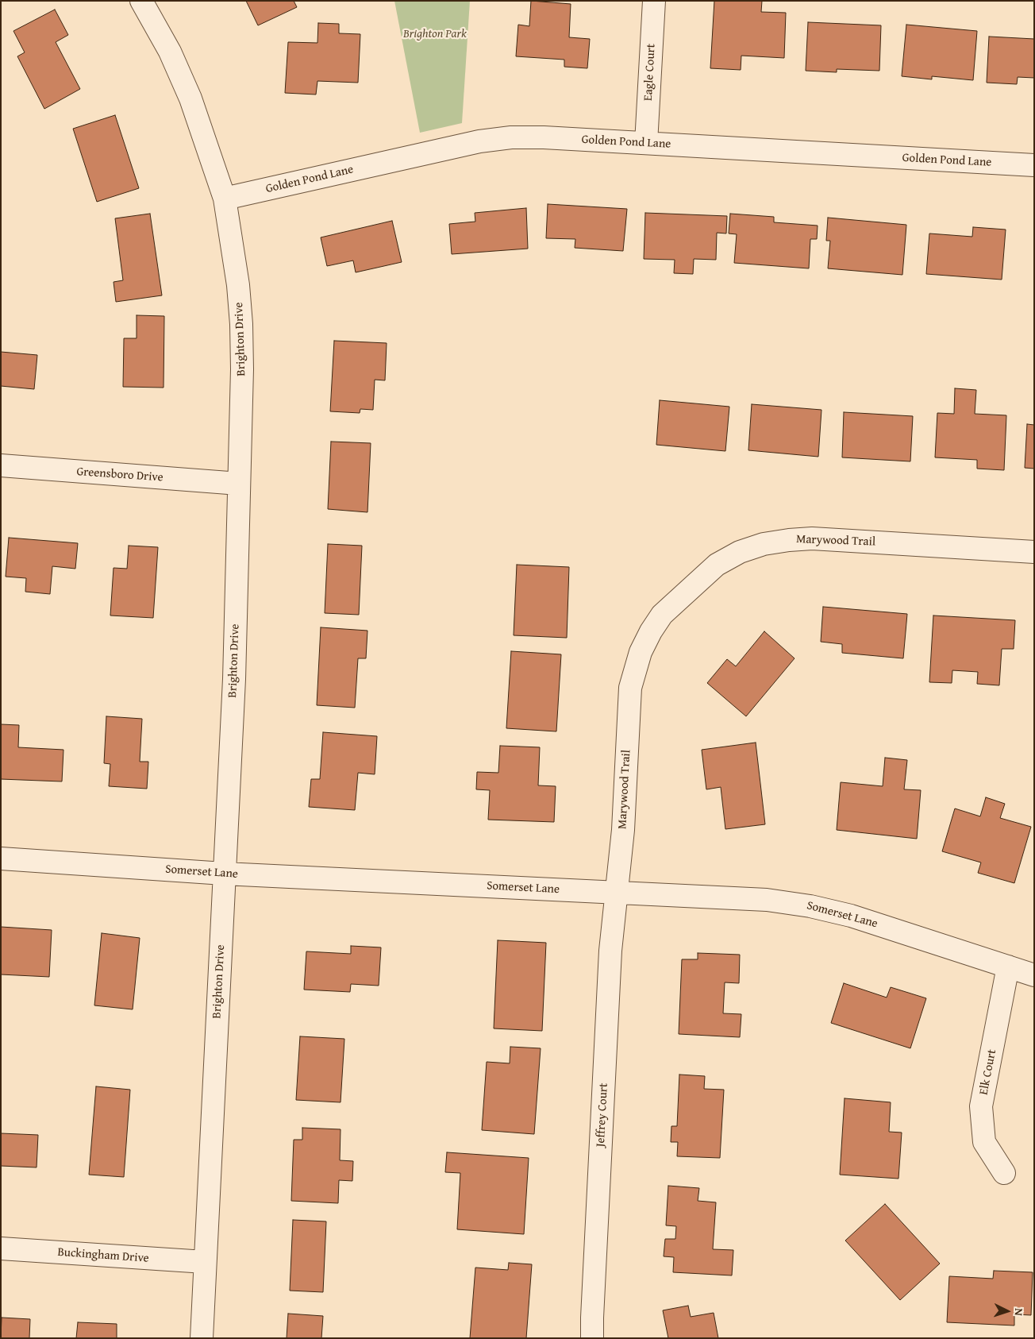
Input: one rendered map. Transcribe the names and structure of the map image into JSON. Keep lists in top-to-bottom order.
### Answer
{
  "streets": {
    "street": [
      "Eagle Court",
      "Golden Pond Lane",
      "Brighton Drive",
      "Greensboro Drive",
      "Marywood Trail",
      "Somerset Lane",
      "Elk Court",
      "Jeffrey Court",
      "Buckingham Drive"
    ]
  },
  "crossings": [
    ["Eagle Court", "Golden Pond Lane"],
    ["Golden Pond Lane", "Brighton Drive"],
    ["Brighton Drive", "Greensboro Drive"],
    ["Brighton Drive", "Somerset Lane"],
    ["Brighton Drive", "Buckingham Drive"],
    ["Marywood Trail", "Somerset Lane"],
    ["Marywood Trail", "Jeffrey Court"],
    ["Somerset Lane", "Elk Court"],
    ["Somerset Lane", "Jeffrey Court"]
  ],
  "parks": ["Brighton Park"],
  "north": "right"
}
